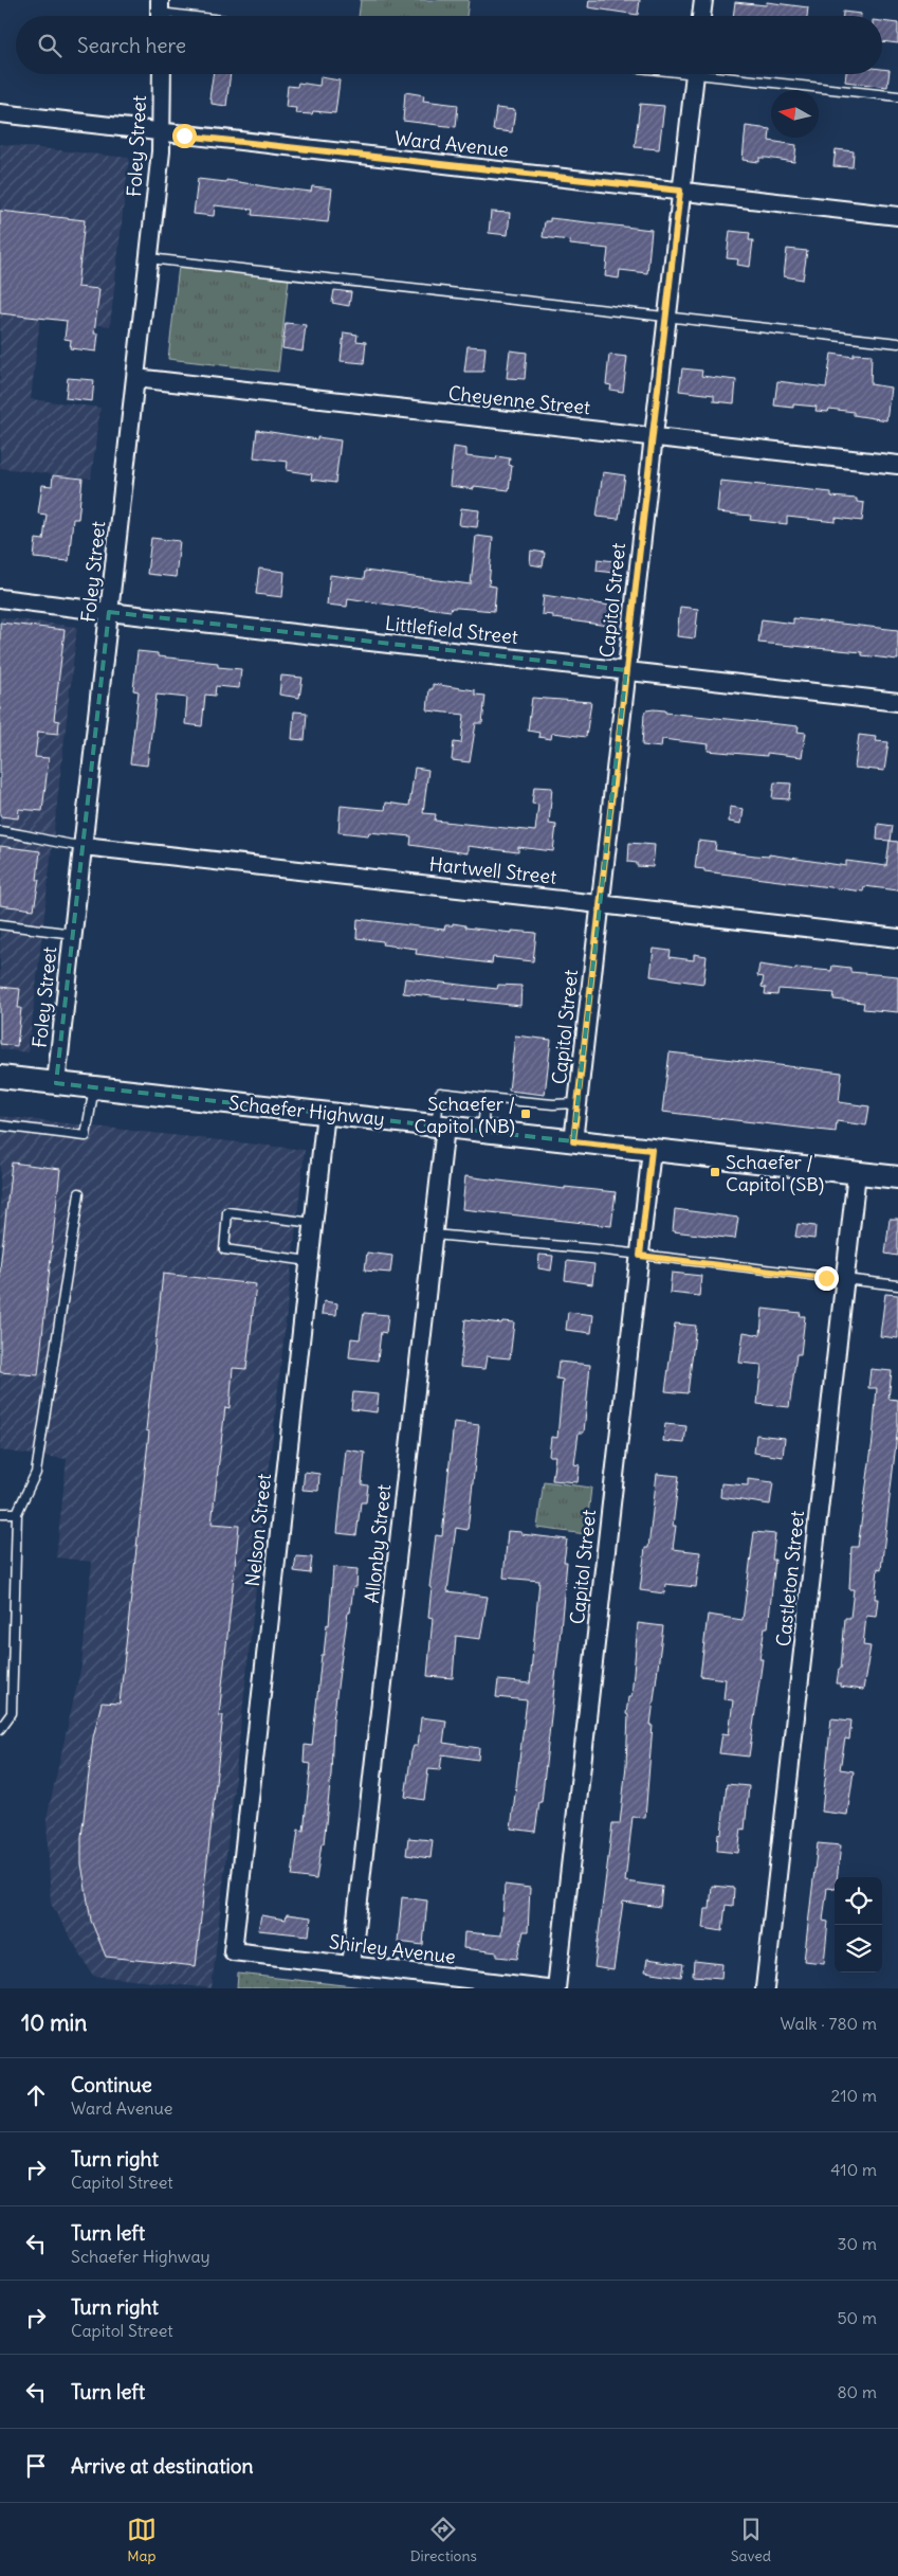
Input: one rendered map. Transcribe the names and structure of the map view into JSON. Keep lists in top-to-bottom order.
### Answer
{
  "streets": {
    "street": [
      "Ward Avenue",
      "Foley Street",
      "Cheyenne Street",
      "Capitol Street",
      "Littlefield Street",
      "Hartwell Street",
      "Schaefer Highway",
      "Nelson Street",
      "Allonby Street",
      "Castleton Street",
      "Shirley Avenue"
    ]
  },
  "crossings": [
    ["Ward Avenue", "Foley Street"],
    ["Ward Avenue", "Capitol Street"],
    ["Foley Street", "Cheyenne Street"],
    ["Foley Street", "Littlefield Street"],
    ["Foley Street", "Hartwell Street"],
    ["Foley Street", "Schaefer Highway"],
    ["Cheyenne Street", "Capitol Street"],
    ["Capitol Street", "Littlefield Street"],
    ["Capitol Street", "Hartwell Street"],
    ["Capitol Street", "Schaefer Highway"],
    ["Schaefer Highway", "Nelson Street"],
    ["Schaefer Highway", "Allonby Street"],
    ["Schaefer Highway", "Castleton Street"],
    ["Nelson Street", "Shirley Avenue"],
    ["Allonby Street", "Shirley Avenue"]
  ],
  "places": {
    "transit": ["Schaefer / Capitol (NB)", "Schaefer / Capitol (SB)"]
  },
  "north": "left",
  "page": {
    "search": "Search here",
    "heading": ["10 min", "Walk · 780 m"],
    "list": [
      ["Continue", "Ward Avenue", "210 m"],
      ["Turn right", "Capitol Street", "410 m"],
      ["Turn left", "Schaefer Highway", "30 m"],
      ["Turn right", "Capitol Street", "50 m"],
      ["Turn left", "80 m"],
      "Arrive at destination"
    ],
    "nav": ["Map", "Directions", "Saved"]
  }
}
